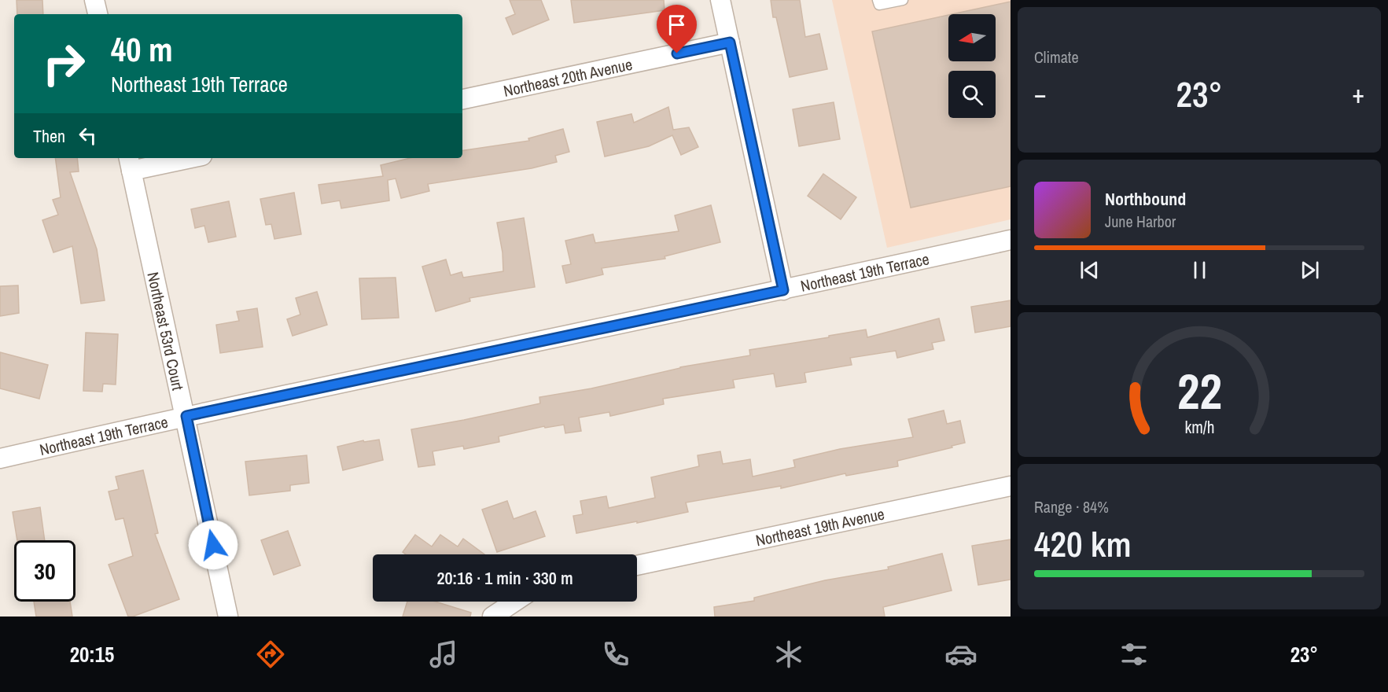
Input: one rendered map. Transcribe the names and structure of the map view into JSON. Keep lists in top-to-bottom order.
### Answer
{
  "streets": {
    "street": [
      "Northeast 20th Avenue",
      "Northeast 19th Terrace",
      "Northeast 53rd Court",
      "Northeast 19th Avenue"
    ]
  },
  "crossings": [
    ["Northeast 19th Terrace", "Northeast 53rd Court"]
  ],
  "north": "left",
  "page": {
    "tile": [
      "Climate",
      ["Range · 84%", "420 km"]
    ],
    "turn": ["40 m", "Northeast 19th Terrace"],
    "heat": ["−", "23°", "+"],
    "then": "Then",
    "song": ["Northbound", "June Harbor"],
    "limit": "30",
    "trip": "20:16 · 1 min · 330 m",
    "tabs": ["20:15", "23°"],
    "gauge": ["22", "km/h"]
  }
}
